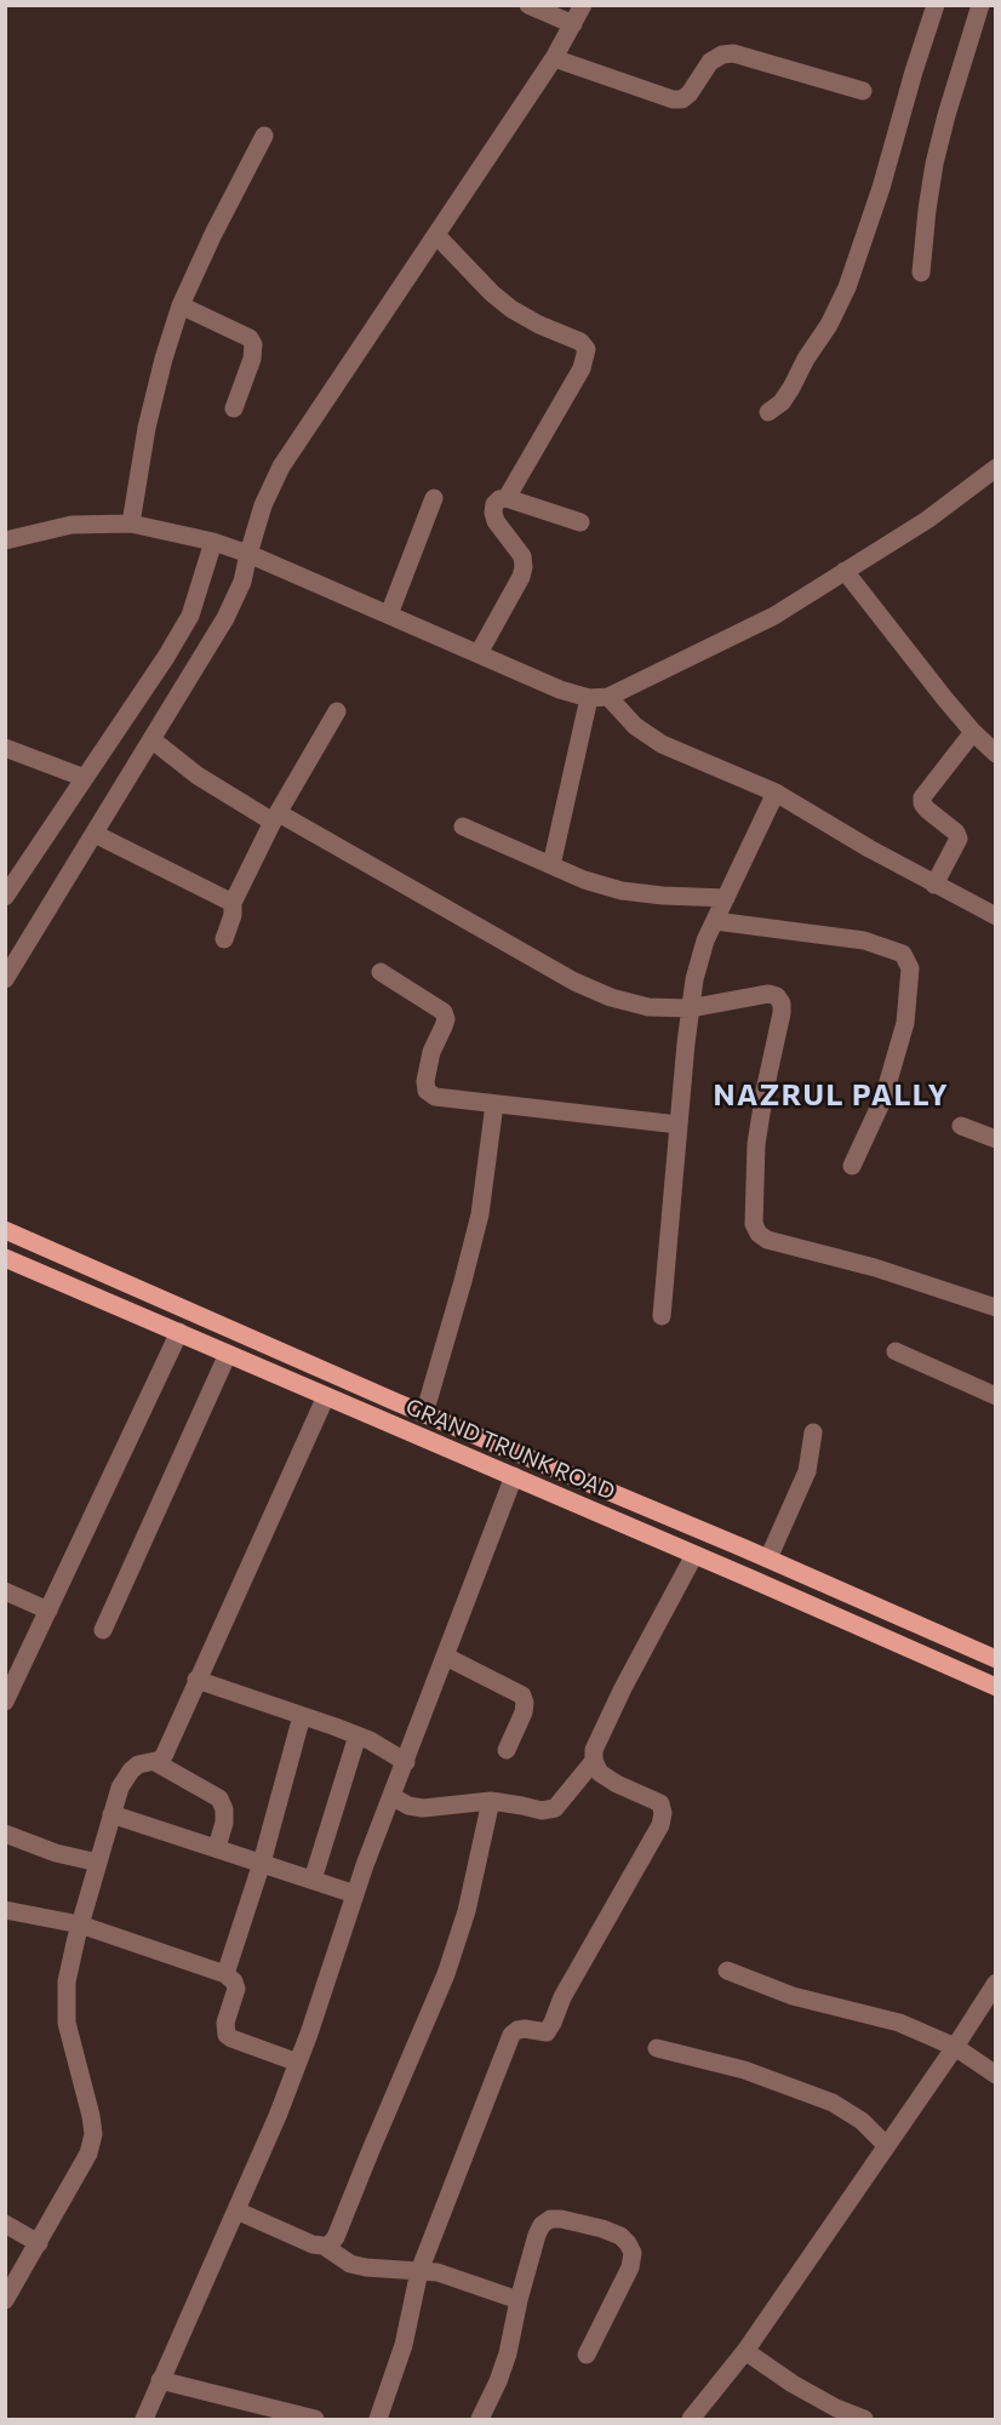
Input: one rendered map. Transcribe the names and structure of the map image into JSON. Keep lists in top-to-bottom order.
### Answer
{
  "streets": {
    "main road": ["GRAND TRUNK ROAD"]
  },
  "districts": ["NAZRUL PALLY"]
}
